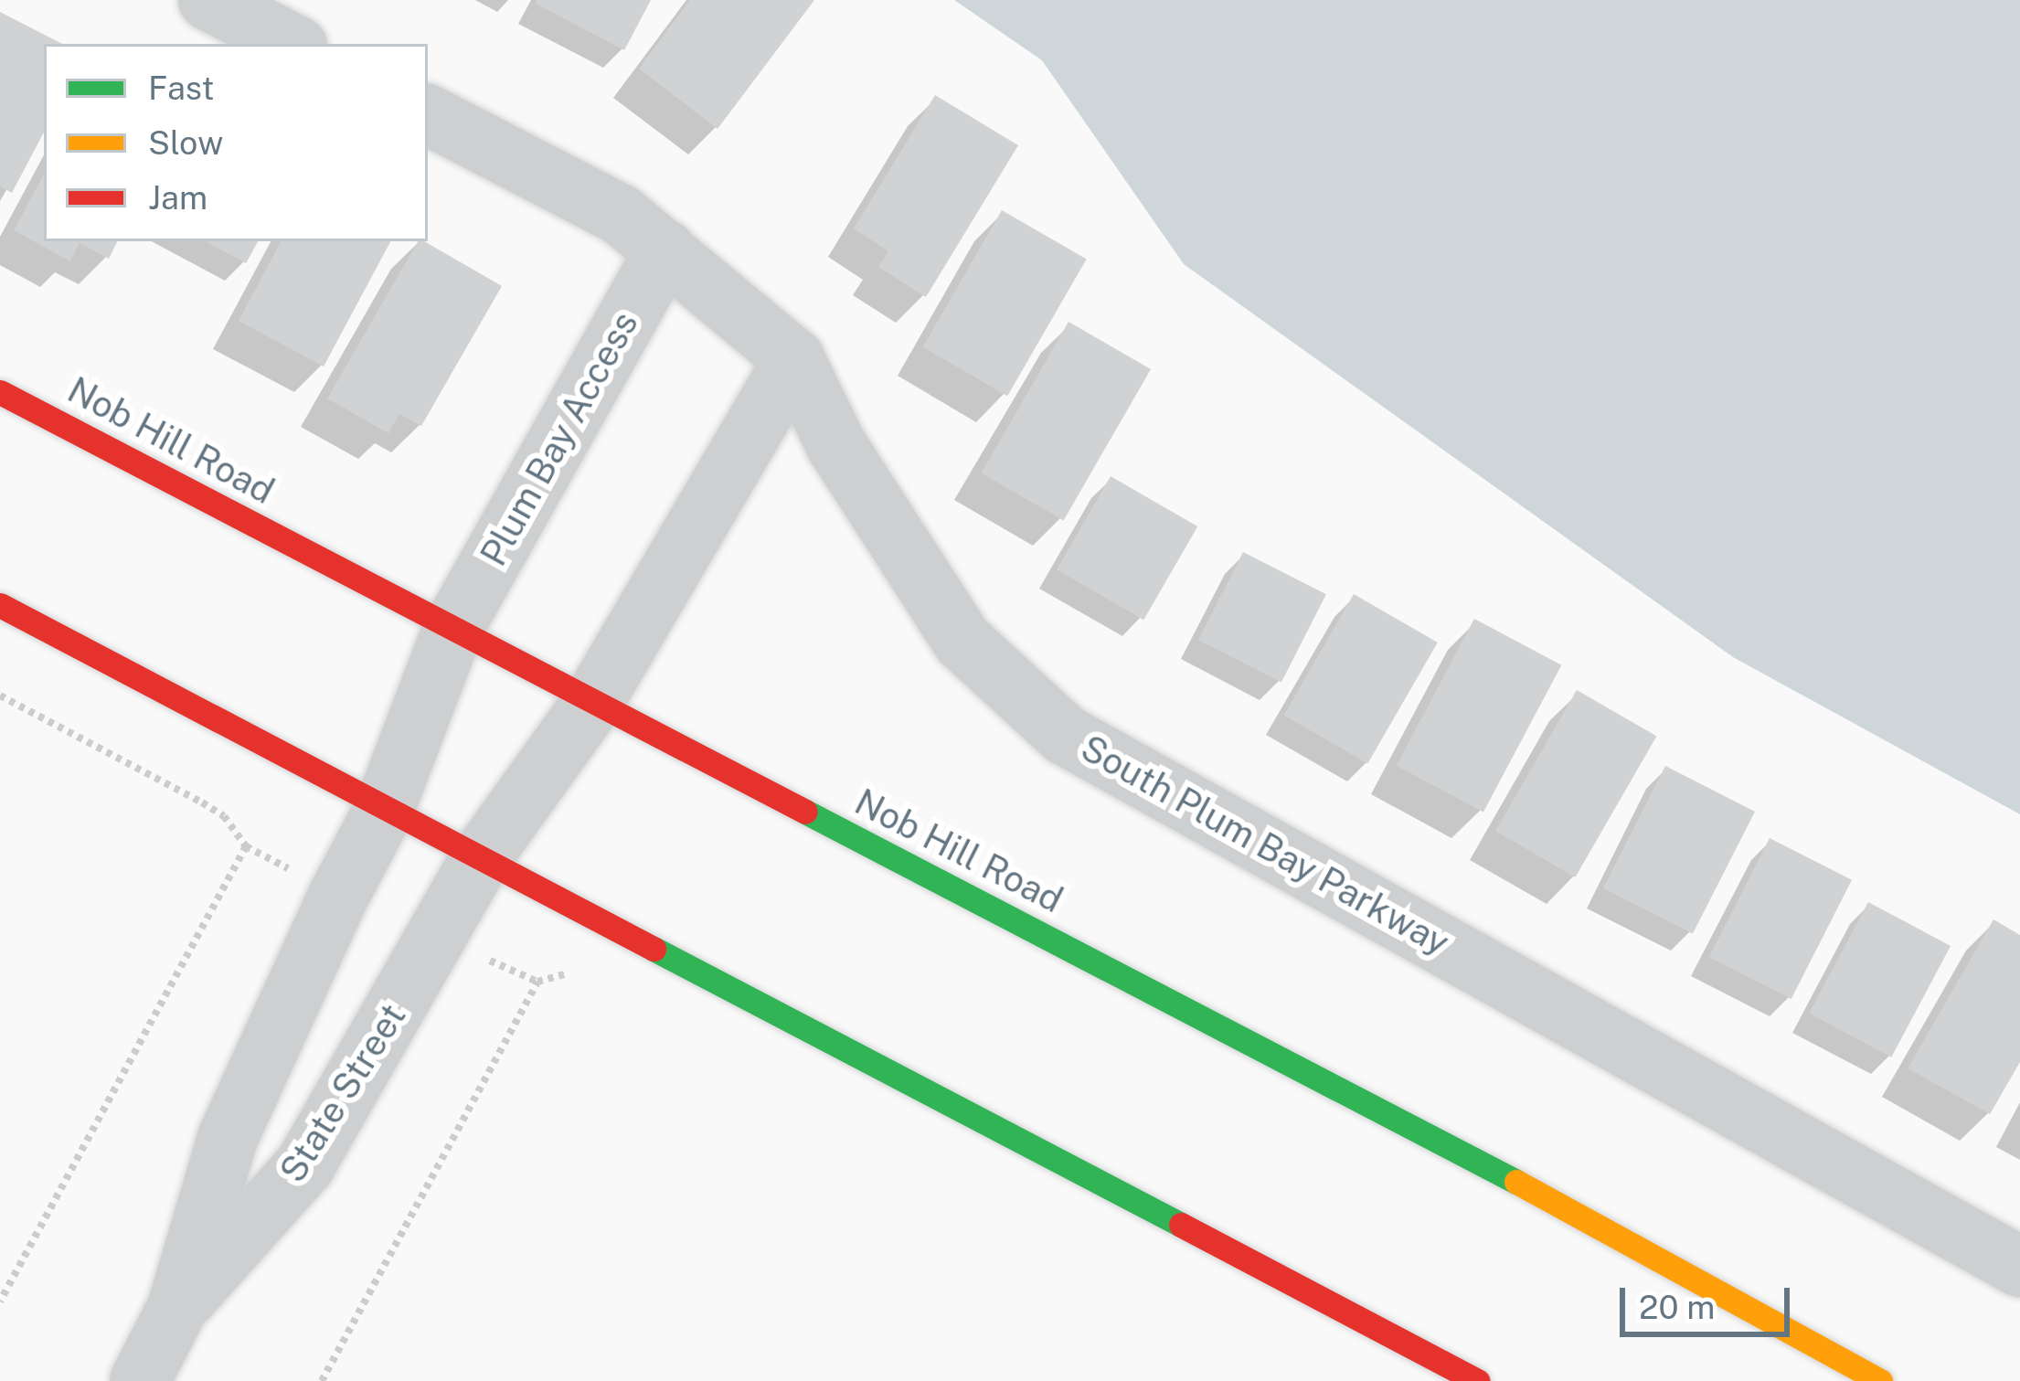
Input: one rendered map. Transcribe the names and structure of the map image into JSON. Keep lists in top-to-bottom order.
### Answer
{
  "streets": {
    "main road": ["Nob Hill Road"],
    "street": ["Plum Bay Access", "South Plum Bay Parkway", "State Street"]
  },
  "crossings": [
    ["Plum Bay Access", "Nob Hill Road"],
    ["Plum Bay Access", "South Plum Bay Parkway"],
    ["Plum Bay Access", "State Street"],
    ["Nob Hill Road", "State Street"]
  ],
  "legend": ["Fast", "Slow", "Jam"],
  "scale_bar": "20 m"
}
